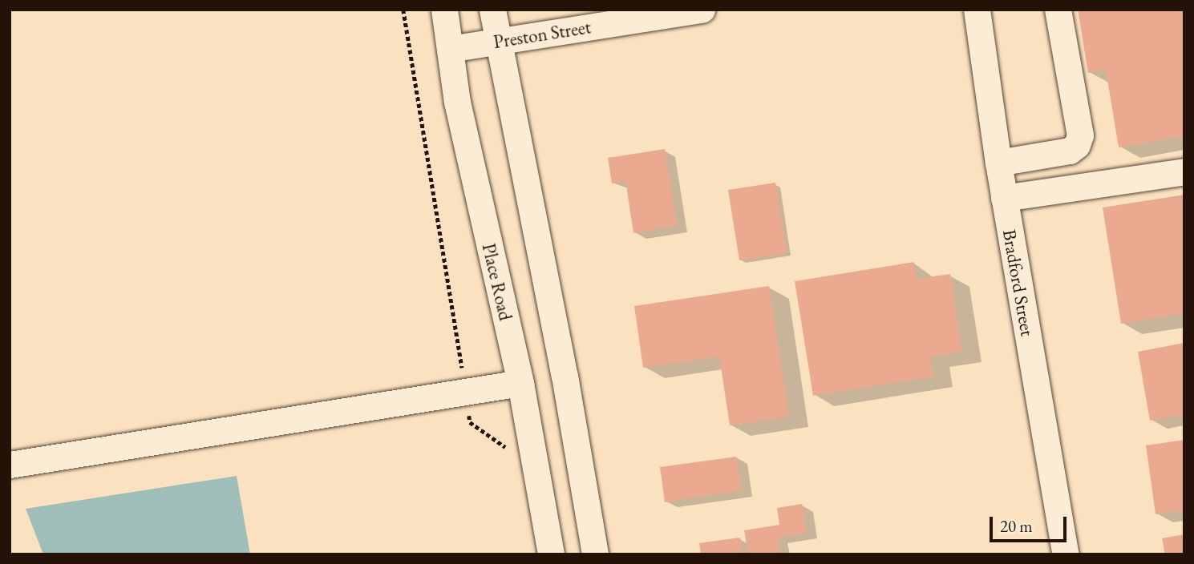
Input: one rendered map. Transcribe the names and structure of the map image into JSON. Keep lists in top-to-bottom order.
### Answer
{
  "streets": {
    "street": ["Preston Street", "Place Road", "Bradford Street"]
  },
  "crossings": [
    ["Preston Street", "Place Road"]
  ],
  "scale_bar": "20 m"
}
